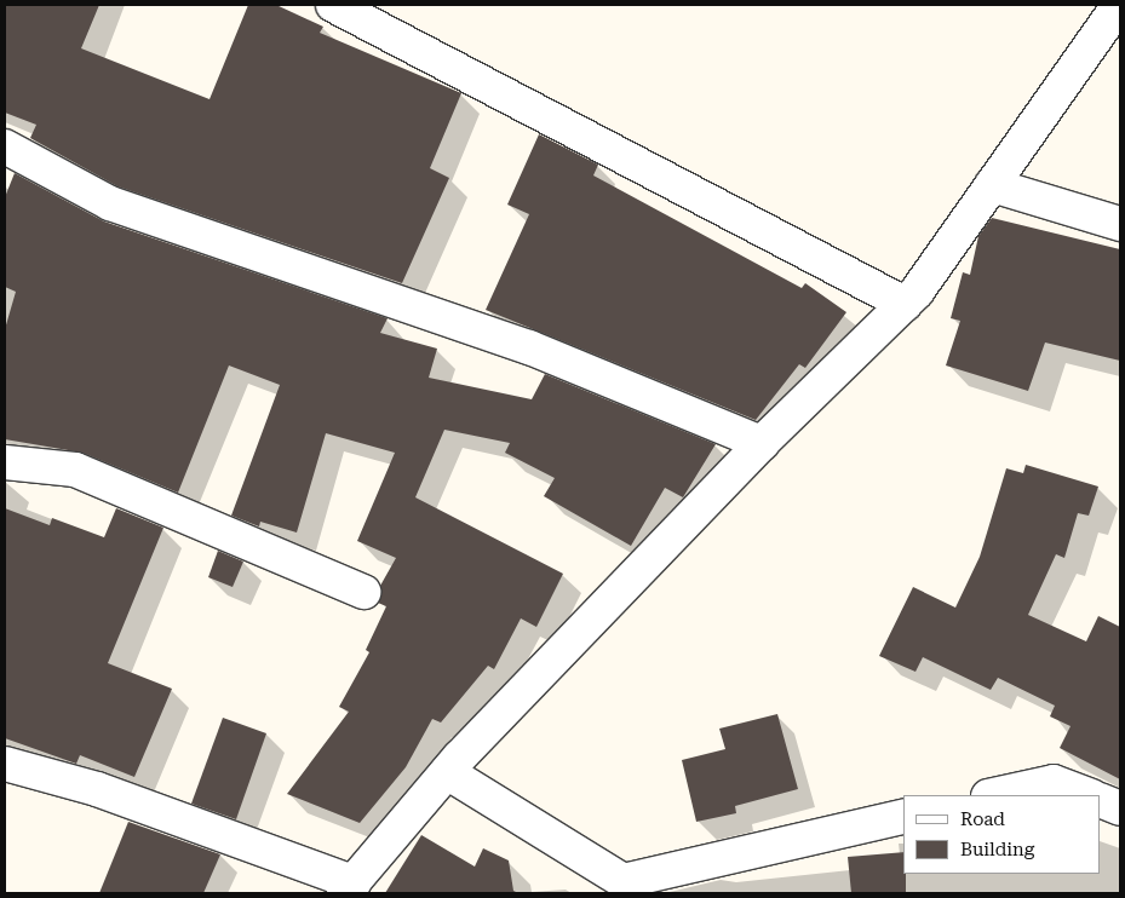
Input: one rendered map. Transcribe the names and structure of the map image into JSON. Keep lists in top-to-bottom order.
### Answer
{
  "legend": ["Road", "Building"]
}
